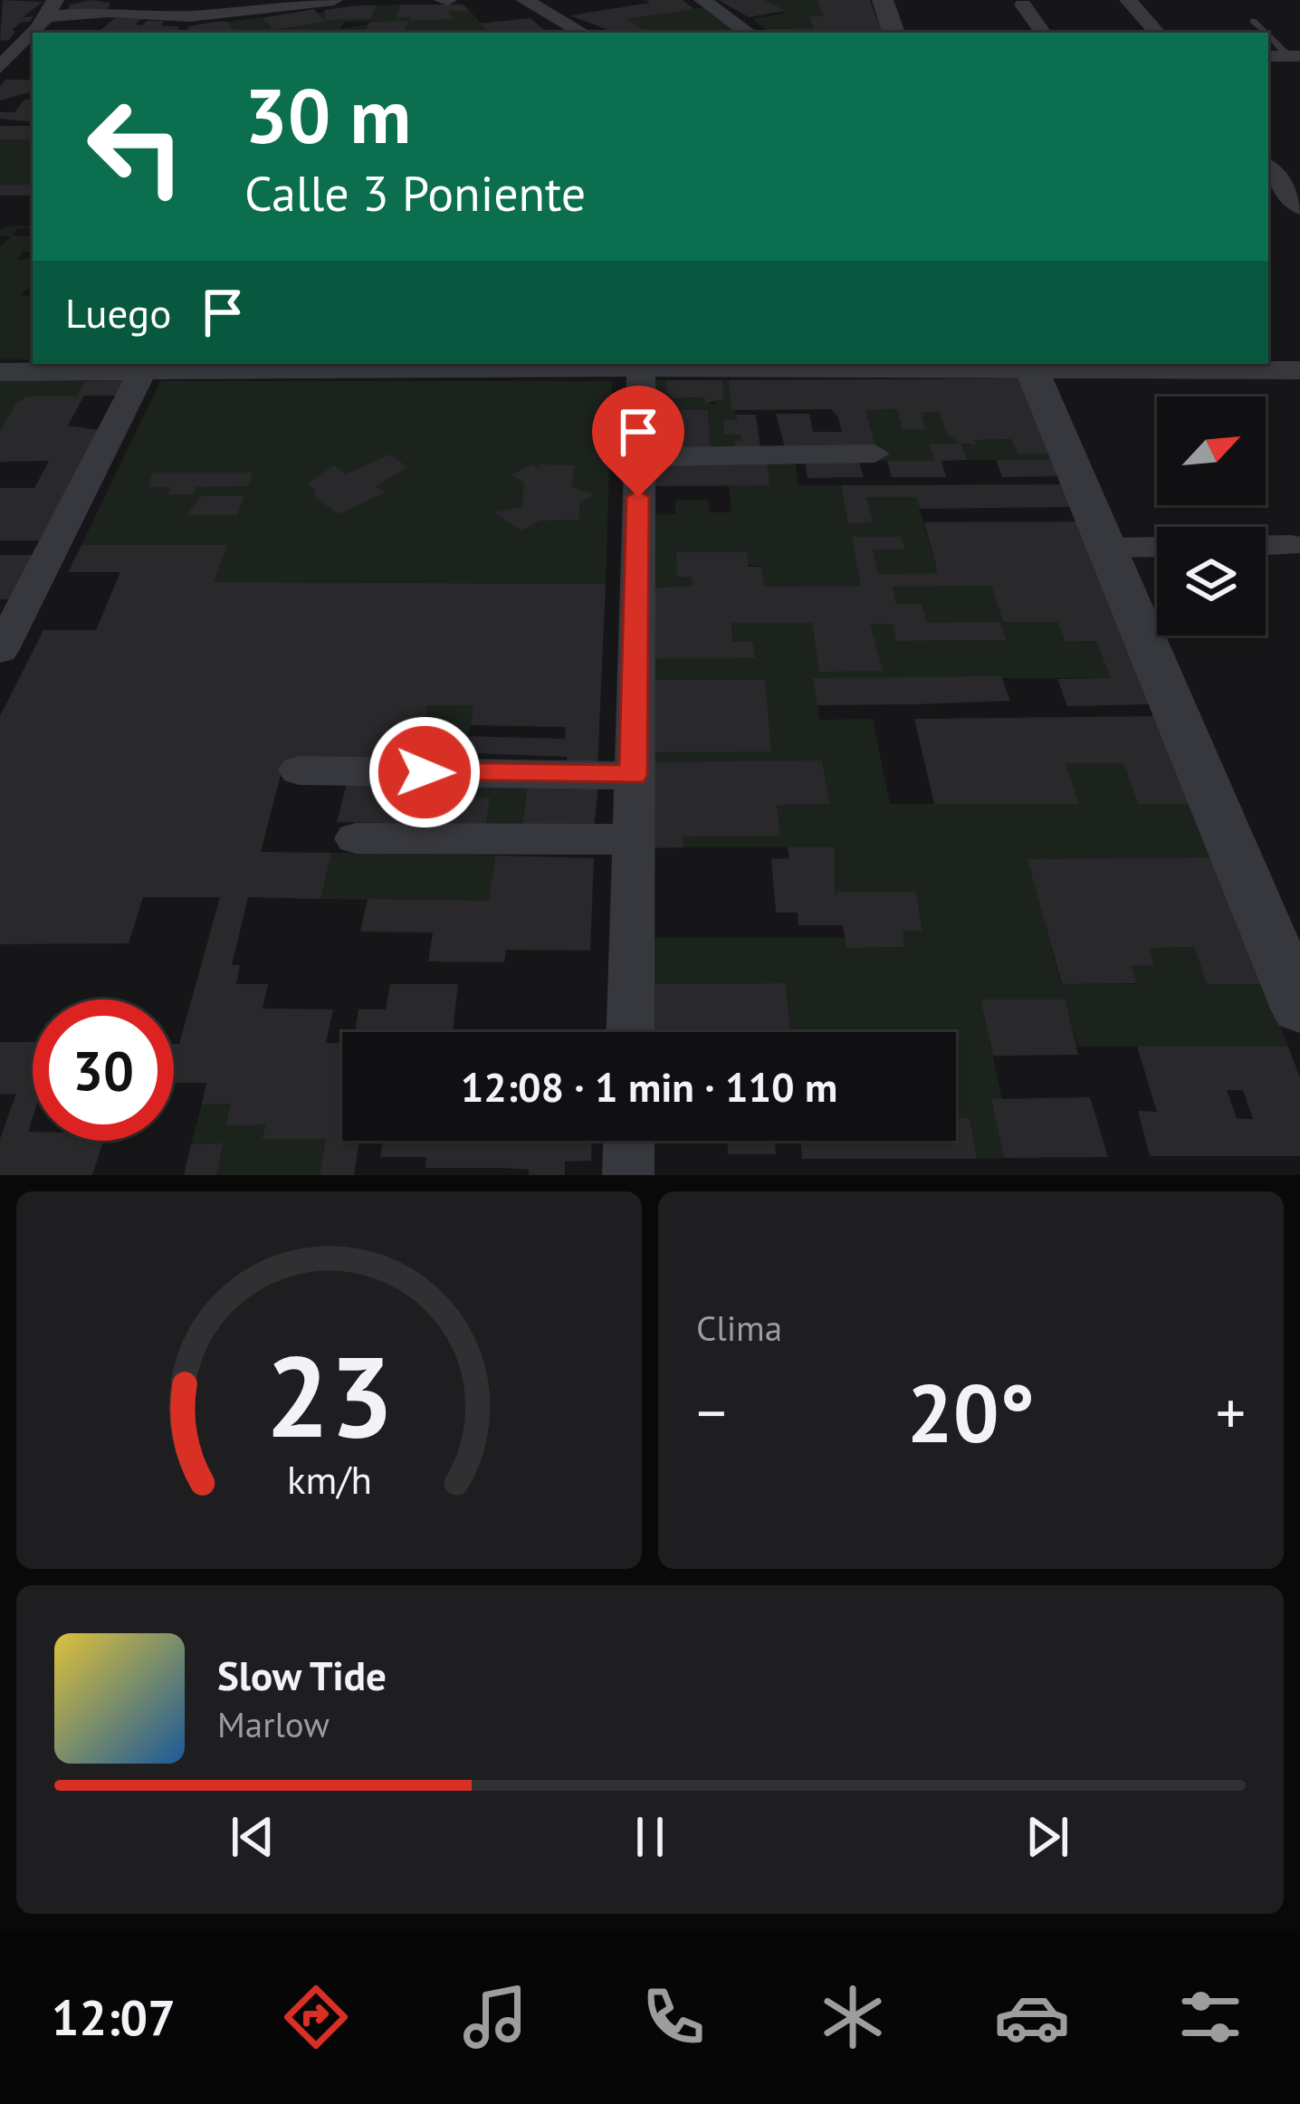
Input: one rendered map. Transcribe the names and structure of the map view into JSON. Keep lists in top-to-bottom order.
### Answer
{
  "north": "top right",
  "page": {
    "turn": ["30 m", "Calle 3 Poniente"],
    "then": "Luego",
    "limit": "30",
    "trip": "12:08 · 1 min · 110 m",
    "tile": "Clima",
    "heat": ["−", "20°", "+"],
    "song": ["Slow Tide", "Marlow"],
    "tabs": "12:07",
    "gauge": ["23", "km/h"]
  }
}
